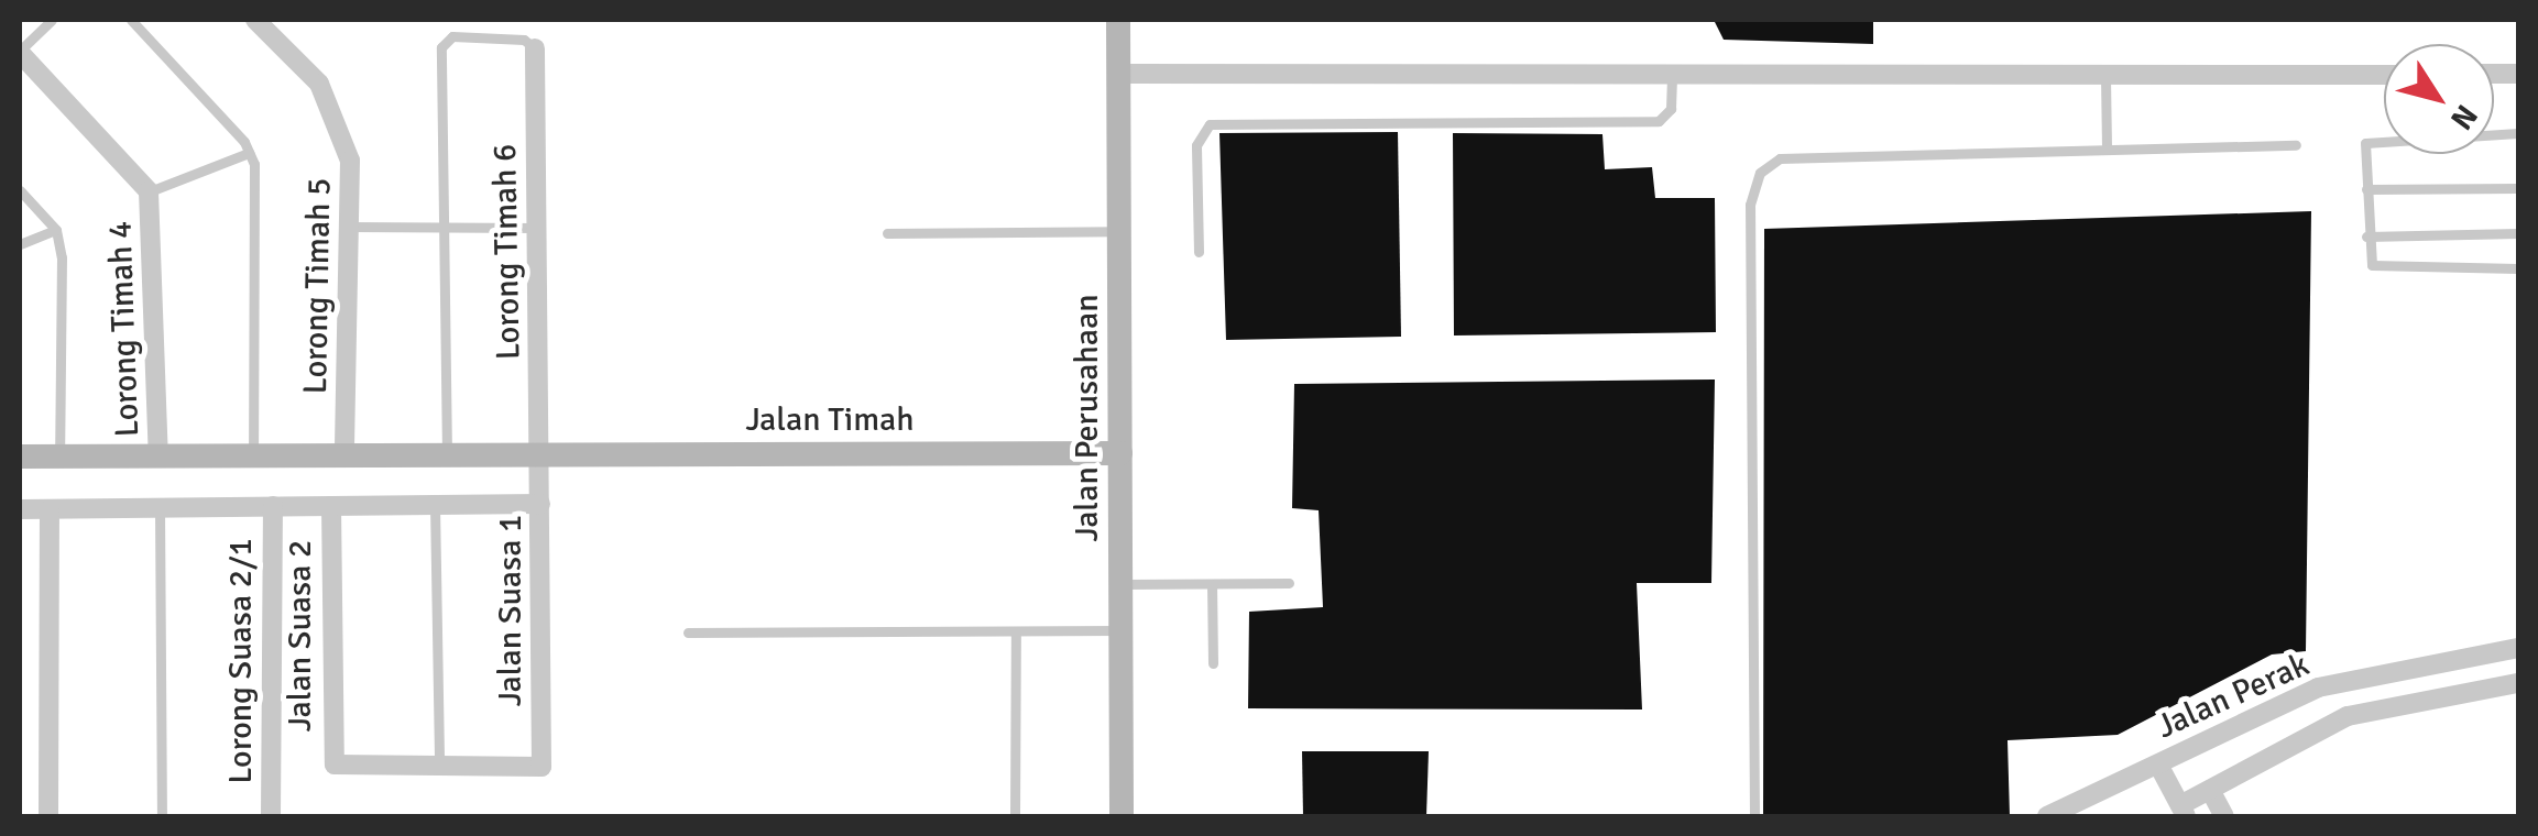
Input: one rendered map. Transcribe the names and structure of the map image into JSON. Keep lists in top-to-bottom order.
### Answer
{
  "streets": {
    "street": [
      "Lorong Timah 6",
      "Lorong Timah 5",
      "Lorong Timah 4",
      "Jalan Perusahaan",
      "Jalan Timah",
      "Jalan Suasa 1",
      "Jalan Suasa 2",
      "Lorong Suasa 2/1",
      "Jalan Perak"
    ]
  },
  "crossings": [
    ["Lorong Timah 6", "Jalan Timah"],
    ["Lorong Timah 6", "Jalan Suasa 1"],
    ["Lorong Timah 5", "Jalan Timah"],
    ["Lorong Timah 4", "Jalan Timah"],
    ["Jalan Perusahaan", "Jalan Timah"],
    ["Jalan Timah", "Jalan Suasa 1"],
    ["Jalan Suasa 1", "Jalan Suasa 2"]
  ],
  "north": "bottom right"
}
